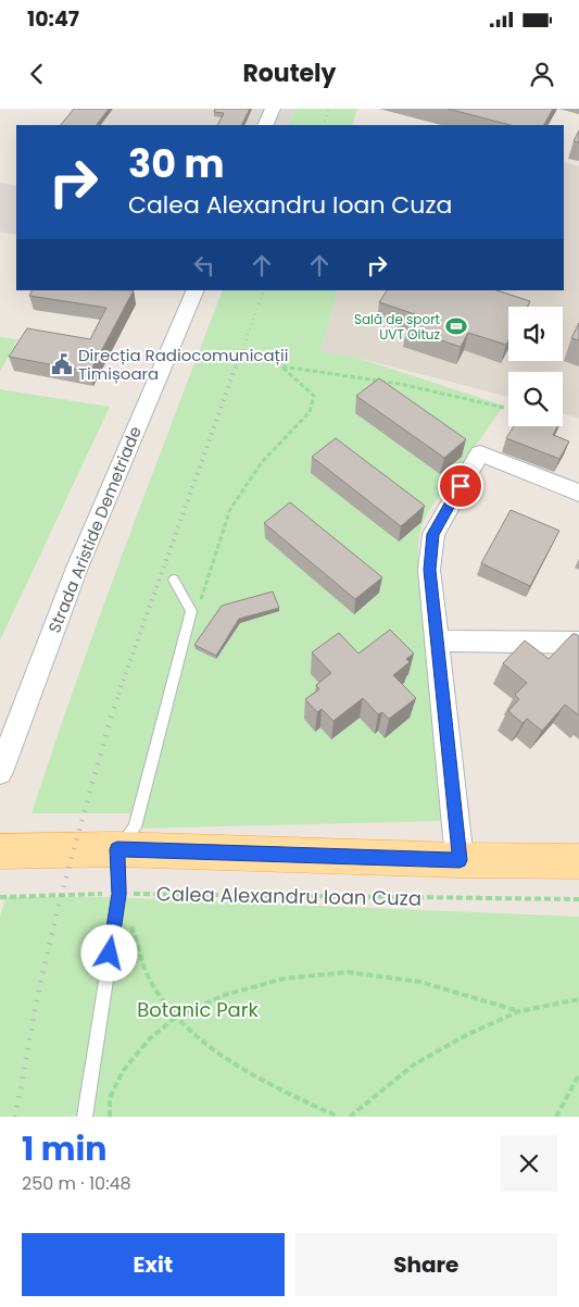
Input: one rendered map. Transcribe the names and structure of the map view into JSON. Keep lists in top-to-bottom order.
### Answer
{
  "streets": {
    "street": ["Strada Aristide Demetriade"],
    "path": ["Calea Alexandru Ioan Cuza"]
  },
  "parks": ["Botanic Park"],
  "places": {
    "sports": ["Sală de sport UVT Oituz"],
    "public building": ["Direcția Radiocomunicații Timișoara"]
  },
  "page": {
    "status": "10:47",
    "header": "Routely",
    "turn": ["30 m", "Calea Alexandru Ioan Cuza"],
    "heading": ["1 min", "250 m · 10:48"],
    "buttons": ["Exit", "Share"]
  }
}
